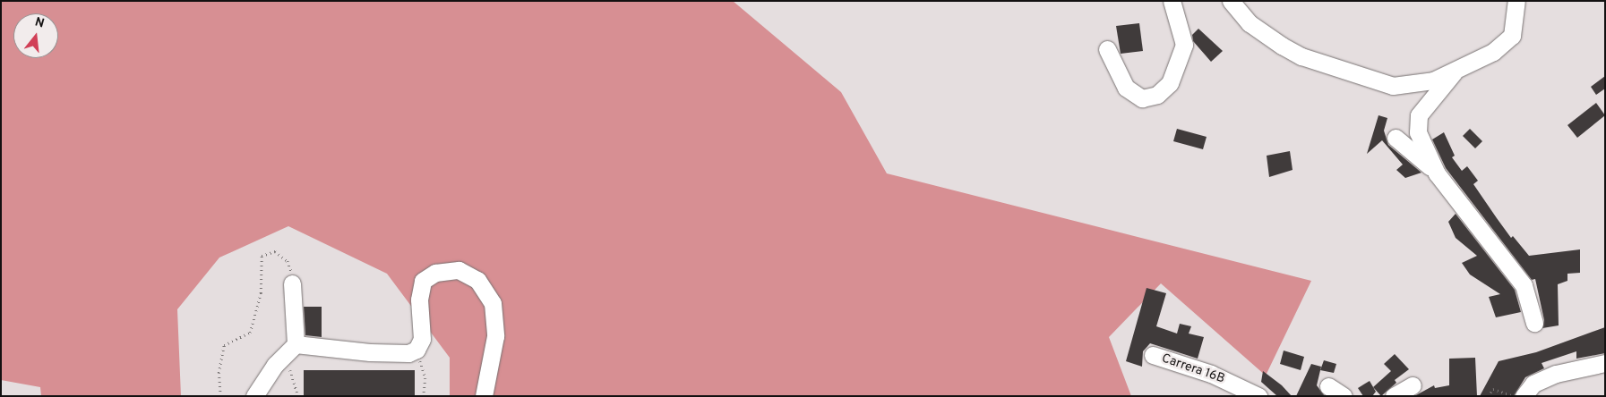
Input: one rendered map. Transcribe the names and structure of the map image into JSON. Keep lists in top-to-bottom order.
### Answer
{
  "streets": {
    "street": ["Carrera 16B"]
  },
  "north": "top"
}
